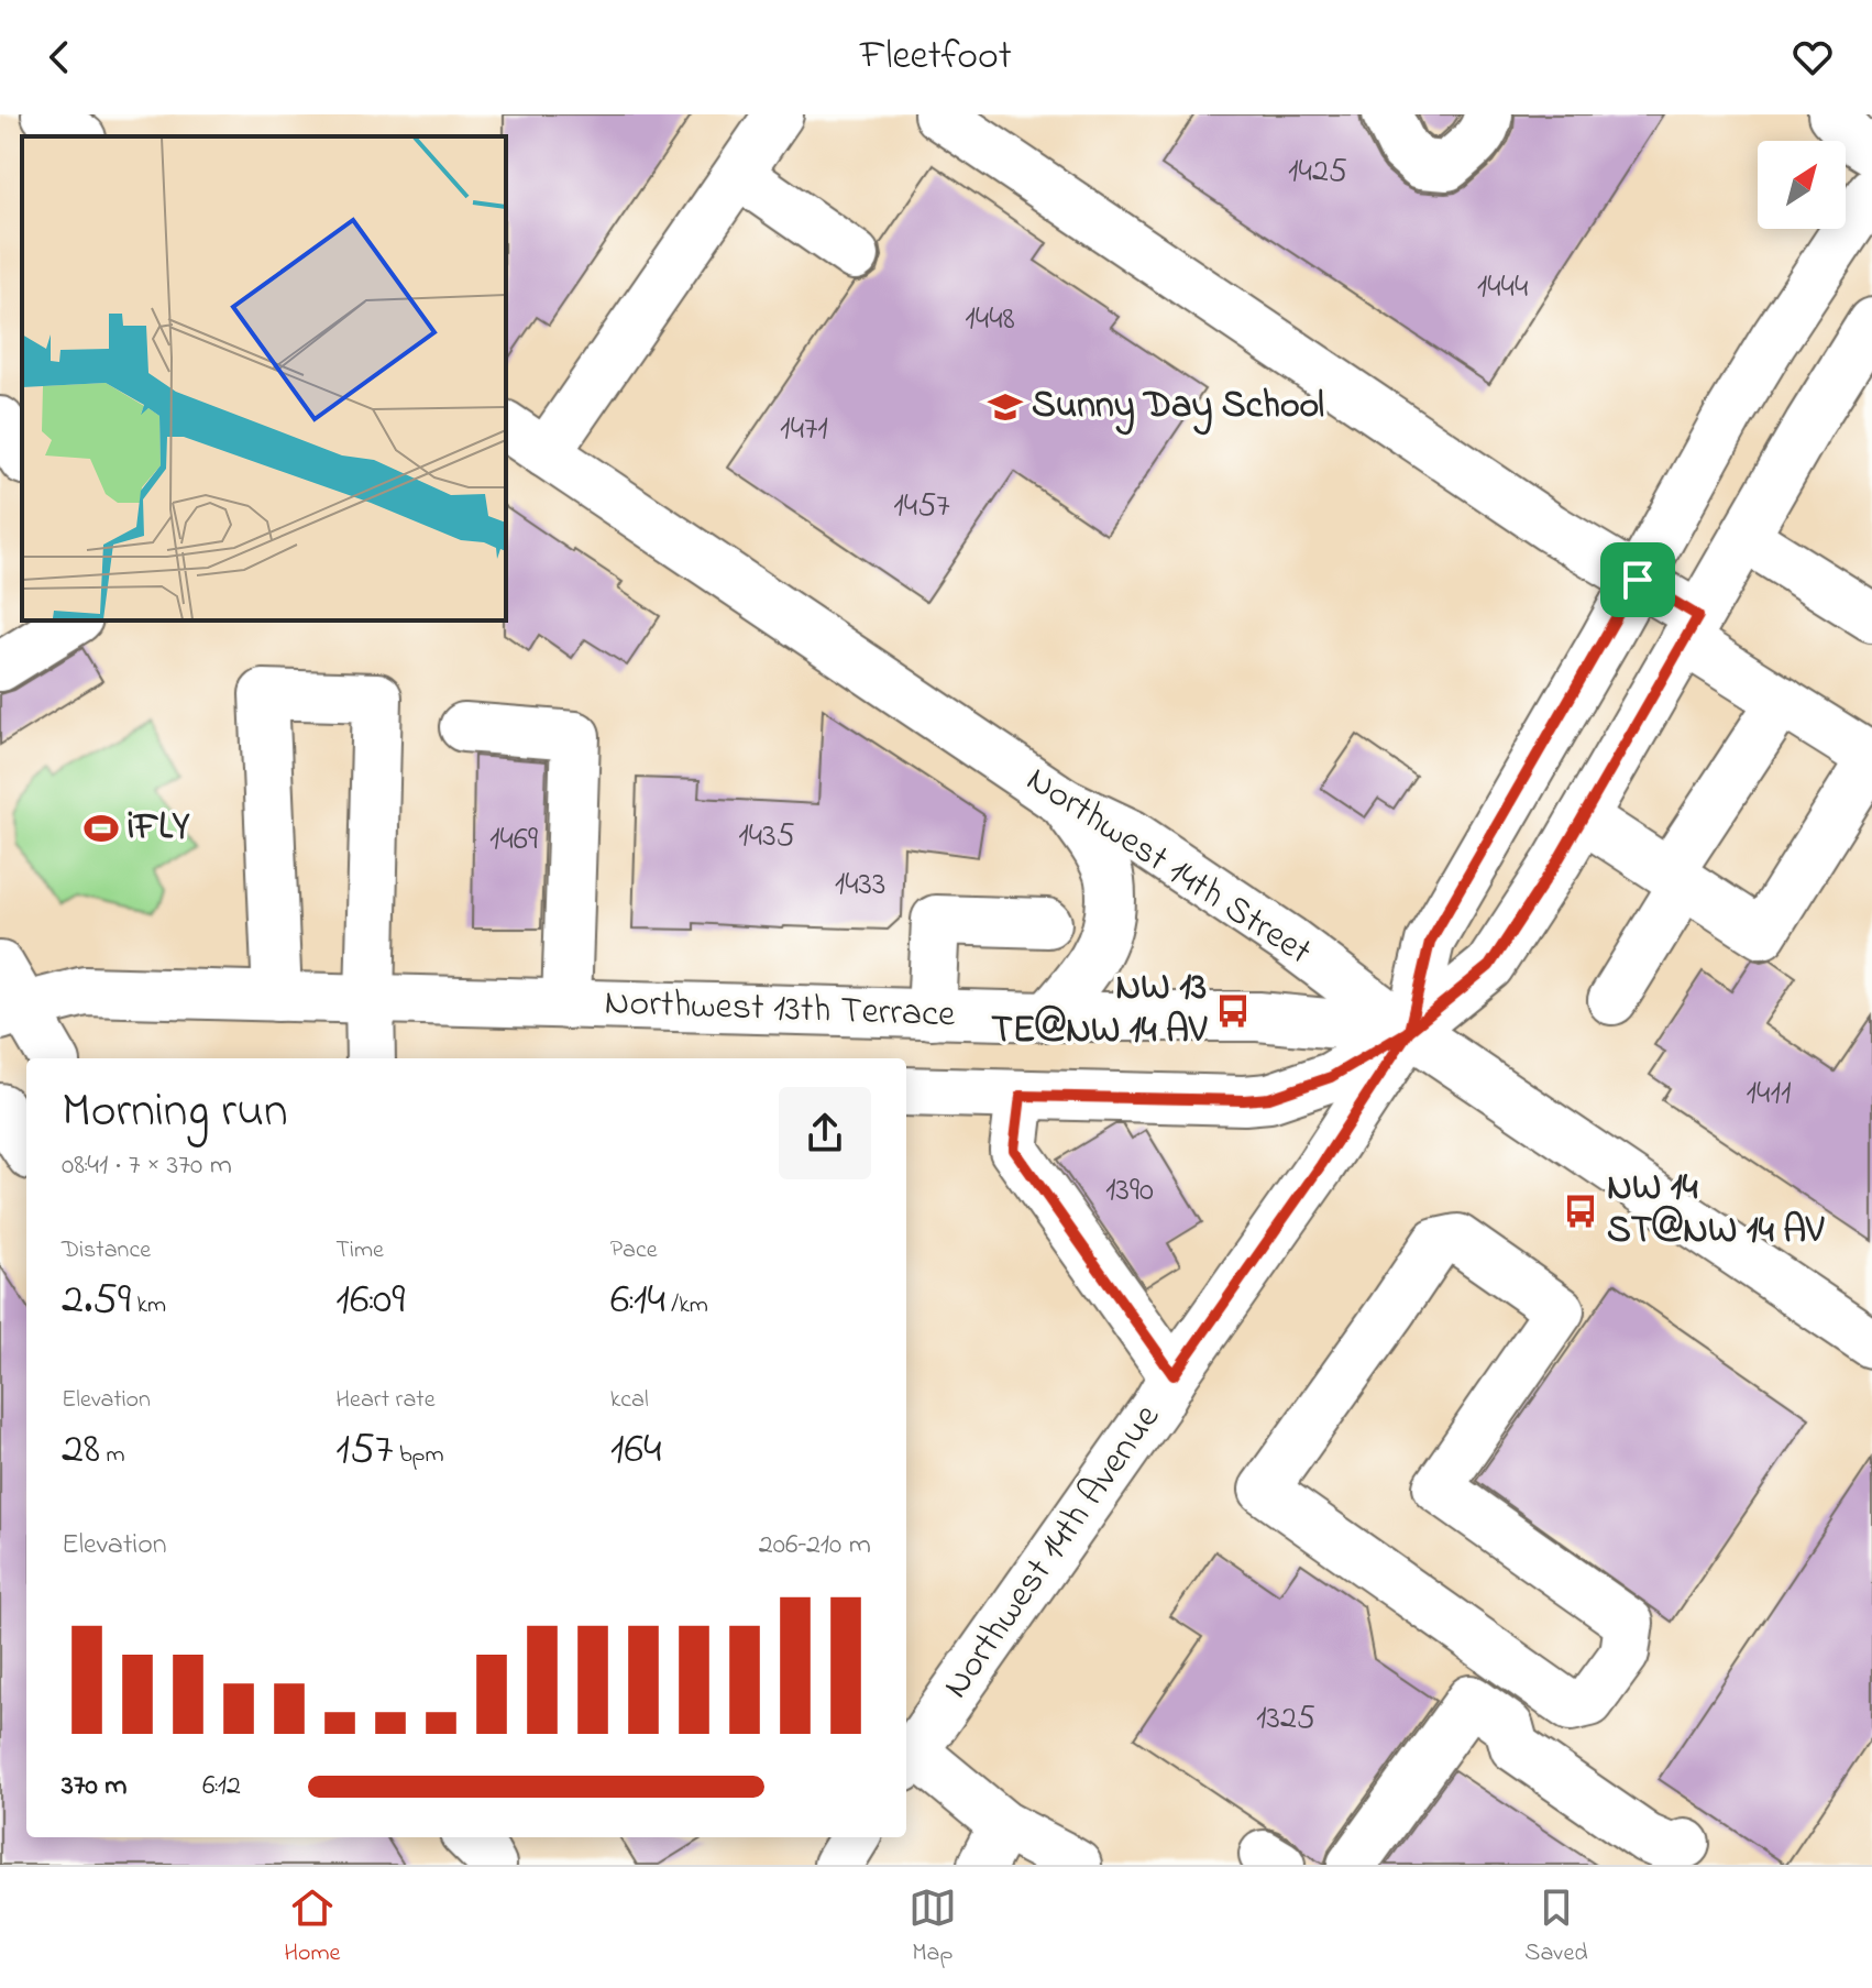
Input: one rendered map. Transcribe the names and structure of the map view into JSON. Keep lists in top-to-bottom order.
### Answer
{
  "streets": {
    "street": ["Northwest 14th Street", "Northwest 13th Terrace", "Northwest 14th Avenue"]
  },
  "crossings": [
    ["Northwest 14th Street", "Northwest 13th Terrace"],
    ["Northwest 14th Street", "Northwest 14th Avenue"],
    ["Northwest 13th Terrace", "Northwest 14th Avenue"]
  ],
  "places": {
    "school or university": ["Sunny Day School"],
    "sports": ["iFLY"],
    "bus stop": ["NW 13 TE@NW 14 AV", "NW 14 ST@NW 14 AV"]
  },
  "house_numbers": [
    "1425",
    "1444",
    "1448",
    "1471",
    "1457",
    "1435",
    "1469",
    "1433",
    "1411",
    "1390",
    "1325"
  ],
  "north": "top right",
  "page": {
    "header": "Fleetfoot",
    "heading": ["Morning run", "08:41 · 7 × 370 m"],
    "stats": [
      ["Distance", "2.59 km"],
      ["Time", "16:09"],
      ["Pace", "6:14 /km"],
      ["Elevation", "28 m"],
      ["Heart rate", "157 bpm"],
      ["kcal", "164"]
    ],
    "chart": ["Elevation", "206–210 m"],
    "list": [
      {
        "name": "370 m",
        "note": "6:12"
      }
    ],
    "tabs": ["Home", "Map", "Saved"]
  }
}
